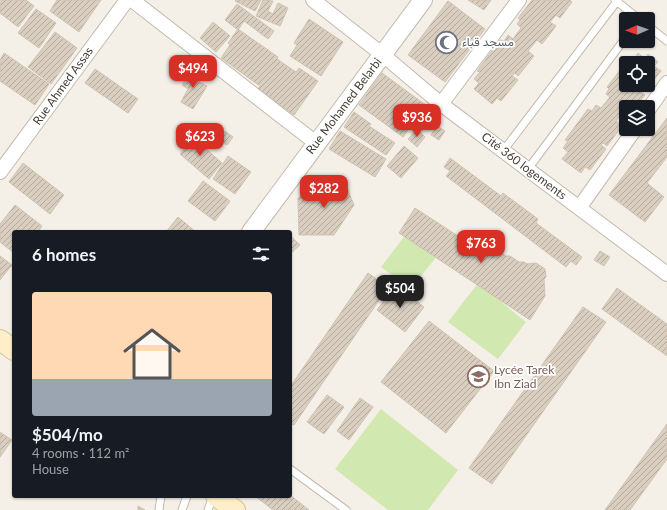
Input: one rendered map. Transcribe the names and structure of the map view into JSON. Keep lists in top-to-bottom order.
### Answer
{
  "streets": {
    "street": ["Rue Ahmed Assas", "Rue Mohamed Belarbi", "Cité 360 logements"]
  },
  "crossings": [
    ["Rue Mohamed Belarbi", "Cité 360 logements"]
  ],
  "places": {
    "mosque": ["مسجد قباء"],
    "school or university": ["Lycée Tarek Ibn Ziad"]
  },
  "north": "left",
  "page": {
    "price": [
      "$494",
      "$936",
      "$623",
      "$282",
      "$763",
      "$504"
    ],
    "heading": "6 homes",
    "list": [
      {
        "name": "$504/mo",
        "note": "4 rooms · 112 m² · House"
      }
    ]
  }
}
